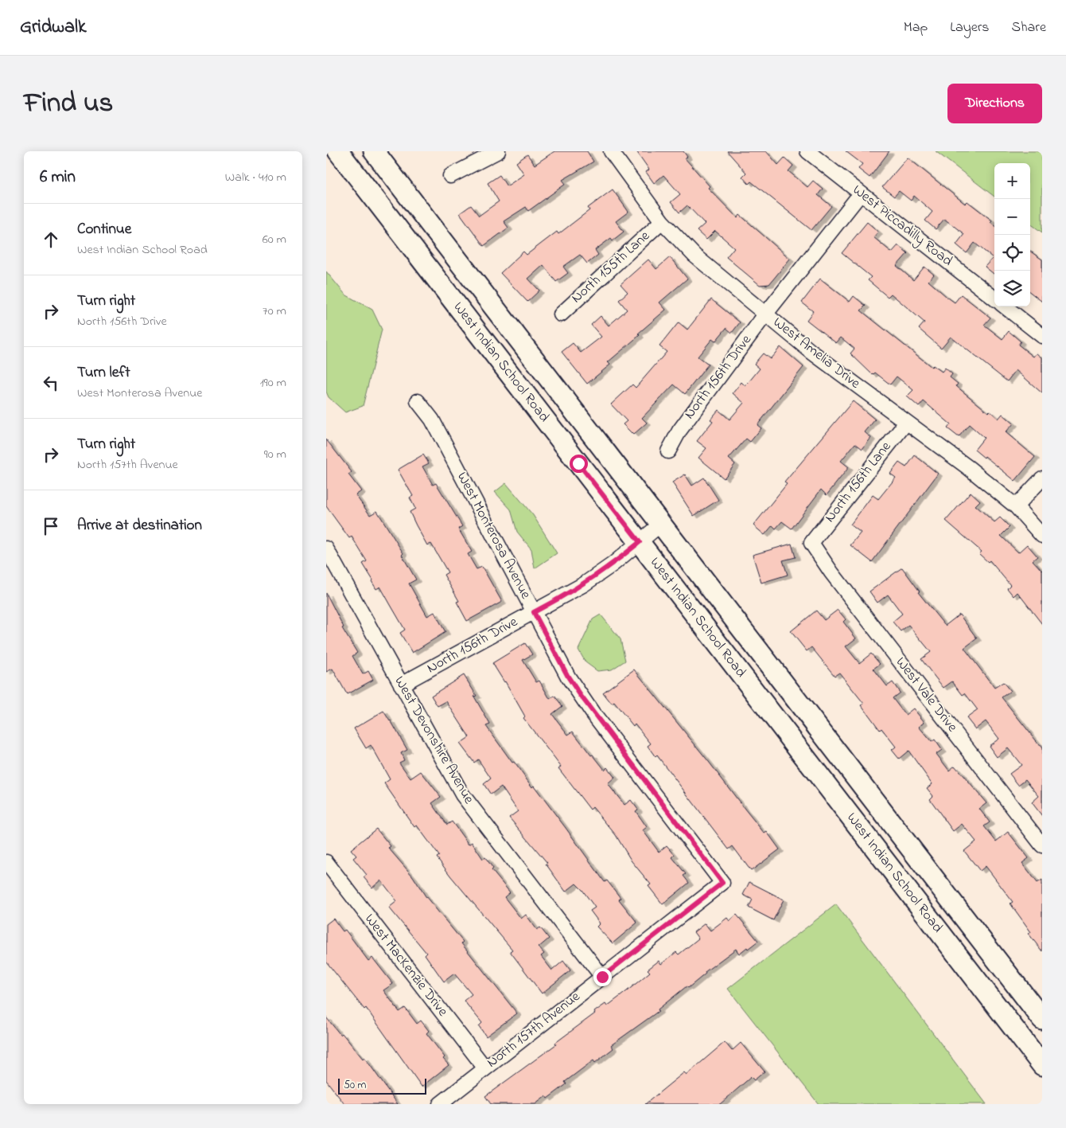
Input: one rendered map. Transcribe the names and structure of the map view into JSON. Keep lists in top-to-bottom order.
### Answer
{
  "streets": {
    "main road": ["West Indian School Road"],
    "street": [
      "West Piccadilly Road",
      "North 155th Lane",
      "West Amelia Drive",
      "North 156th Drive",
      "North 156th Lane",
      "West Monterosa Avenue",
      "West Vale Drive",
      "West Devonshire Avenue",
      "West MacKenzie Drive",
      "North 157th Avenue"
    ]
  },
  "crossings": [
    ["West Piccadilly Road", "North 156th Drive"],
    ["North 155th Lane", "West Amelia Drive"],
    ["West Amelia Drive", "North 156th Drive"],
    ["West Amelia Drive", "North 156th Lane"],
    ["West Indian School Road", "North 156th Drive"],
    ["North 156th Drive", "West Monterosa Avenue"],
    ["North 156th Drive", "West Devonshire Avenue"],
    ["North 156th Lane", "West Vale Drive"],
    ["West Monterosa Avenue", "North 157th Avenue"],
    ["West Devonshire Avenue", "North 157th Avenue"],
    ["West MacKenzie Drive", "North 157th Avenue"]
  ],
  "scale_bar": "50 m",
  "page": {
    "header": "Gridwalk",
    "nav": ["Map", "Layers", "Share"],
    "title": "Find us",
    "buttons": "Directions",
    "heading": ["6 min", "Walk · 410 m"],
    "map_buttons": ["+", "−"],
    "list": [
      ["Continue", "West Indian School Road", "60 m"],
      ["Turn right", "North 156th Drive", "70 m"],
      ["Turn left", "West Monterosa Avenue", "190 m"],
      ["Turn right", "North 157th Avenue", "90 m"],
      "Arrive at destination"
    ],
    "scale": "50 m"
  }
}
